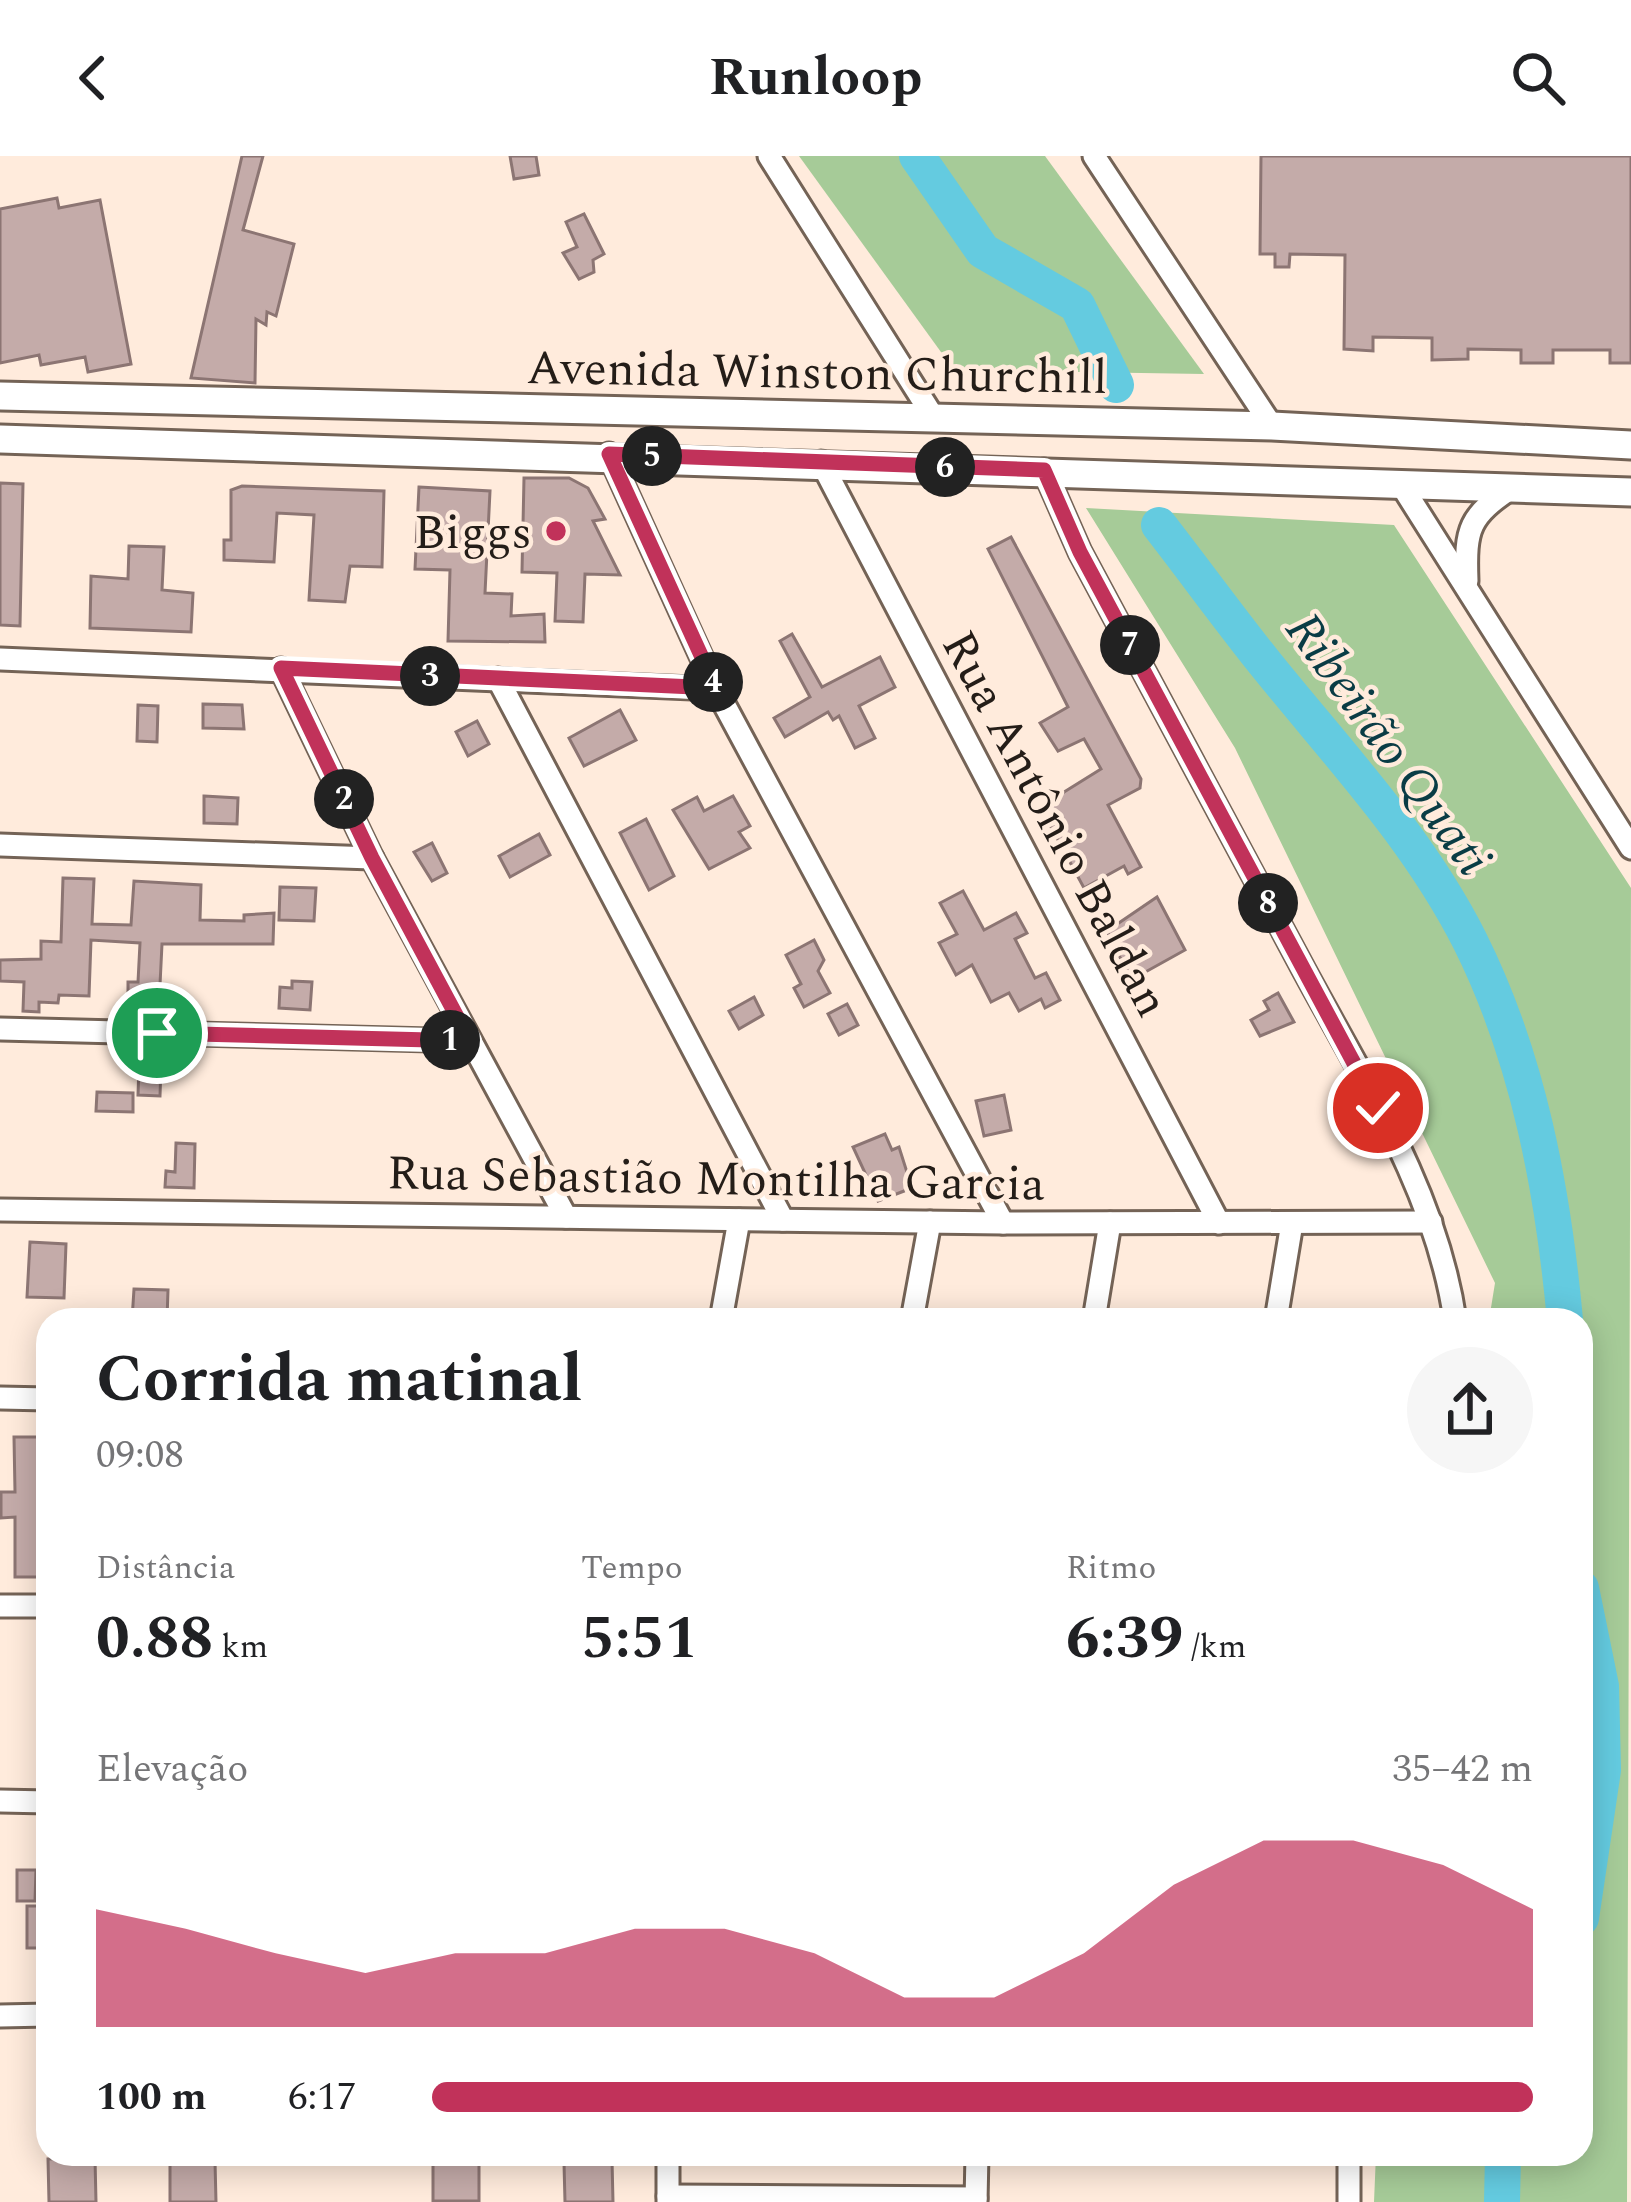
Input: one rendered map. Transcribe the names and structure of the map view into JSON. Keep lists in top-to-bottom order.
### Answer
{
  "streets": {
    "main road": ["Avenida Winston Churchill"],
    "street": ["Rua Antônio Baldan", "Rua Sebastião Montilha Garcia"]
  },
  "crossings": [
    ["Avenida Winston Churchill", "Rua Antônio Baldan"],
    ["Rua Antônio Baldan", "Rua Sebastião Montilha Garcia"]
  ],
  "water": ["Ribeirão Quati"],
  "places": ["Biggs"],
  "page": {
    "header": "Runloop",
    "pins": [
      "5",
      "6",
      "7",
      "3",
      "4",
      "2",
      "8",
      "1"
    ],
    "heading": ["Corrida matinal", "09:08"],
    "stats": [
      ["Distância", "0.88 km"],
      ["Tempo", "5:51"],
      ["Ritmo", "6:39 /km"]
    ],
    "chart": ["Elevação", "35–42 m"],
    "list": [
      {
        "name": "100 m",
        "note": "6:17"
      }
    ]
  }
}
